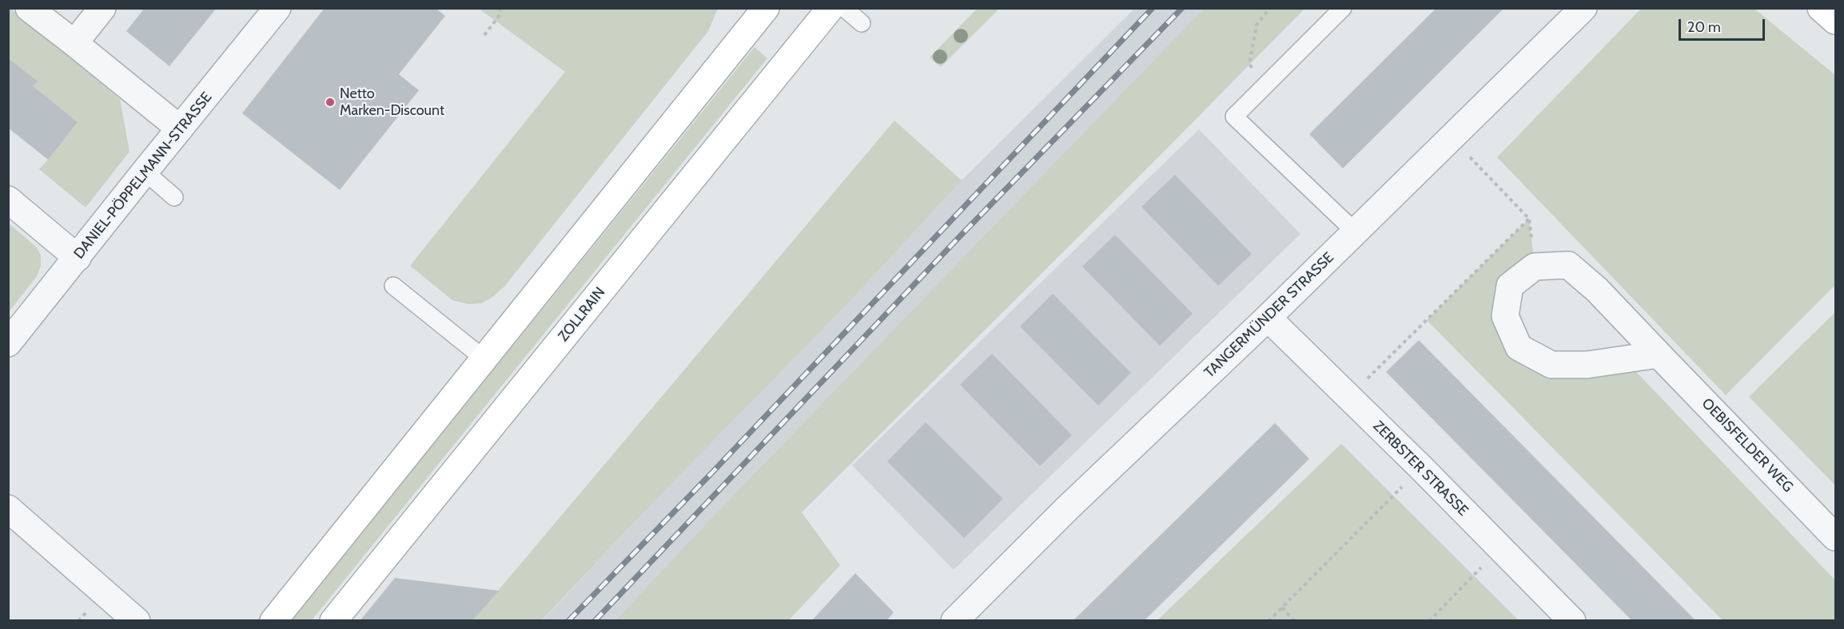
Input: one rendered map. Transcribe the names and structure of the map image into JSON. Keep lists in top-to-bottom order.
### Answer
{
  "streets": {
    "main road": ["ZOLLRAIN"],
    "street": [
      "DANIEL-PÖPPELMANN-STRASSE",
      "TANGERMÜNDER STRASSE",
      "OEBISFELDER WEG",
      "ZERBSTER STRASSE"
    ]
  },
  "crossings": [
    ["TANGERMÜNDER STRASSE", "ZERBSTER STRASSE"]
  ],
  "places": ["Netto Marken-Discount"],
  "scale_bar": "20 m"
}
